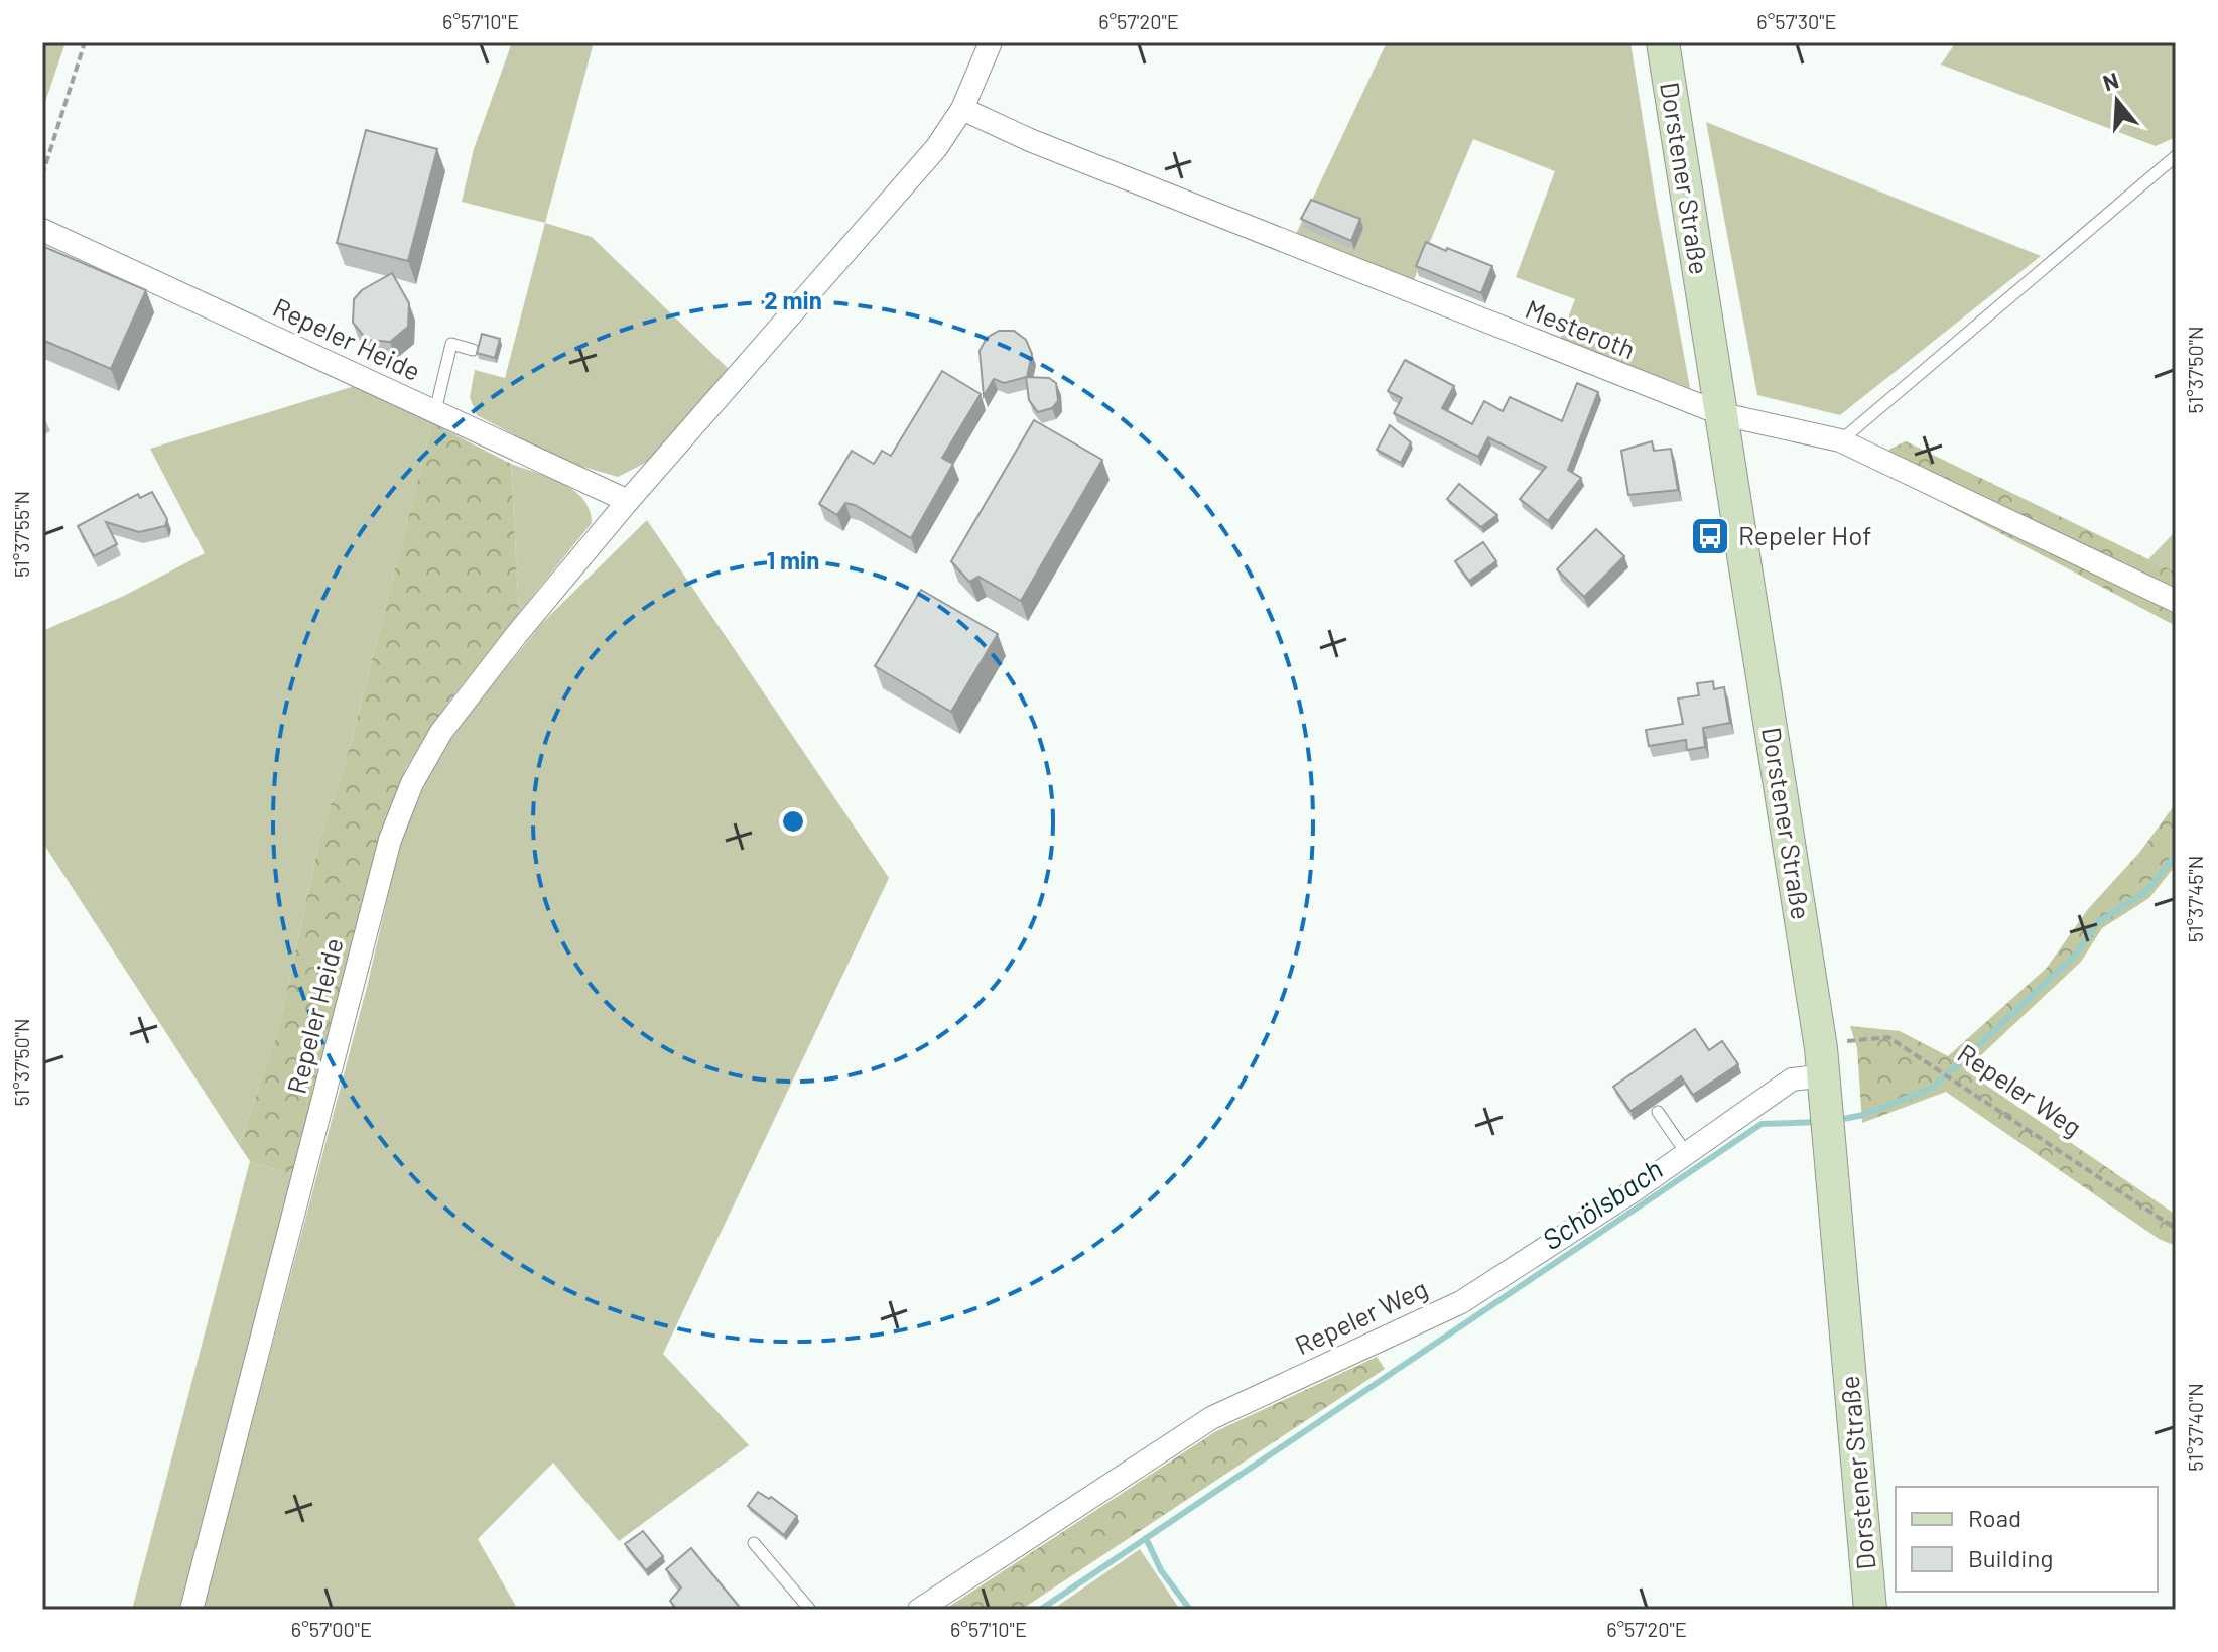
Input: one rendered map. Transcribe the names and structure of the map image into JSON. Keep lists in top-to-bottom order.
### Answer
{
  "streets": {
    "main road": ["Dorstener Straße"],
    "street": ["Mesteroth", "Repeler Heide", "Repeler Weg"]
  },
  "crossings": [
    ["Dorstener Straße", "Mesteroth"],
    ["Dorstener Straße", "Repeler Weg"],
    ["Mesteroth", "Repeler Heide"]
  ],
  "water": ["Schölsbach"],
  "places": {
    "bus stop": ["Repeler Hof"]
  },
  "legend": ["Road", "Building"],
  "north": "top",
  "coordinates": [
    "6°57'10\"E",
    "6°57'20\"E",
    "6°57'30\"E",
    "51°37'50\"N",
    "51°37'55\"N",
    "51°37'45\"N",
    "51°37'40\"N",
    "6°57'00\"E"
  ],
  "rings": ["2 min", "1 min"]
}
